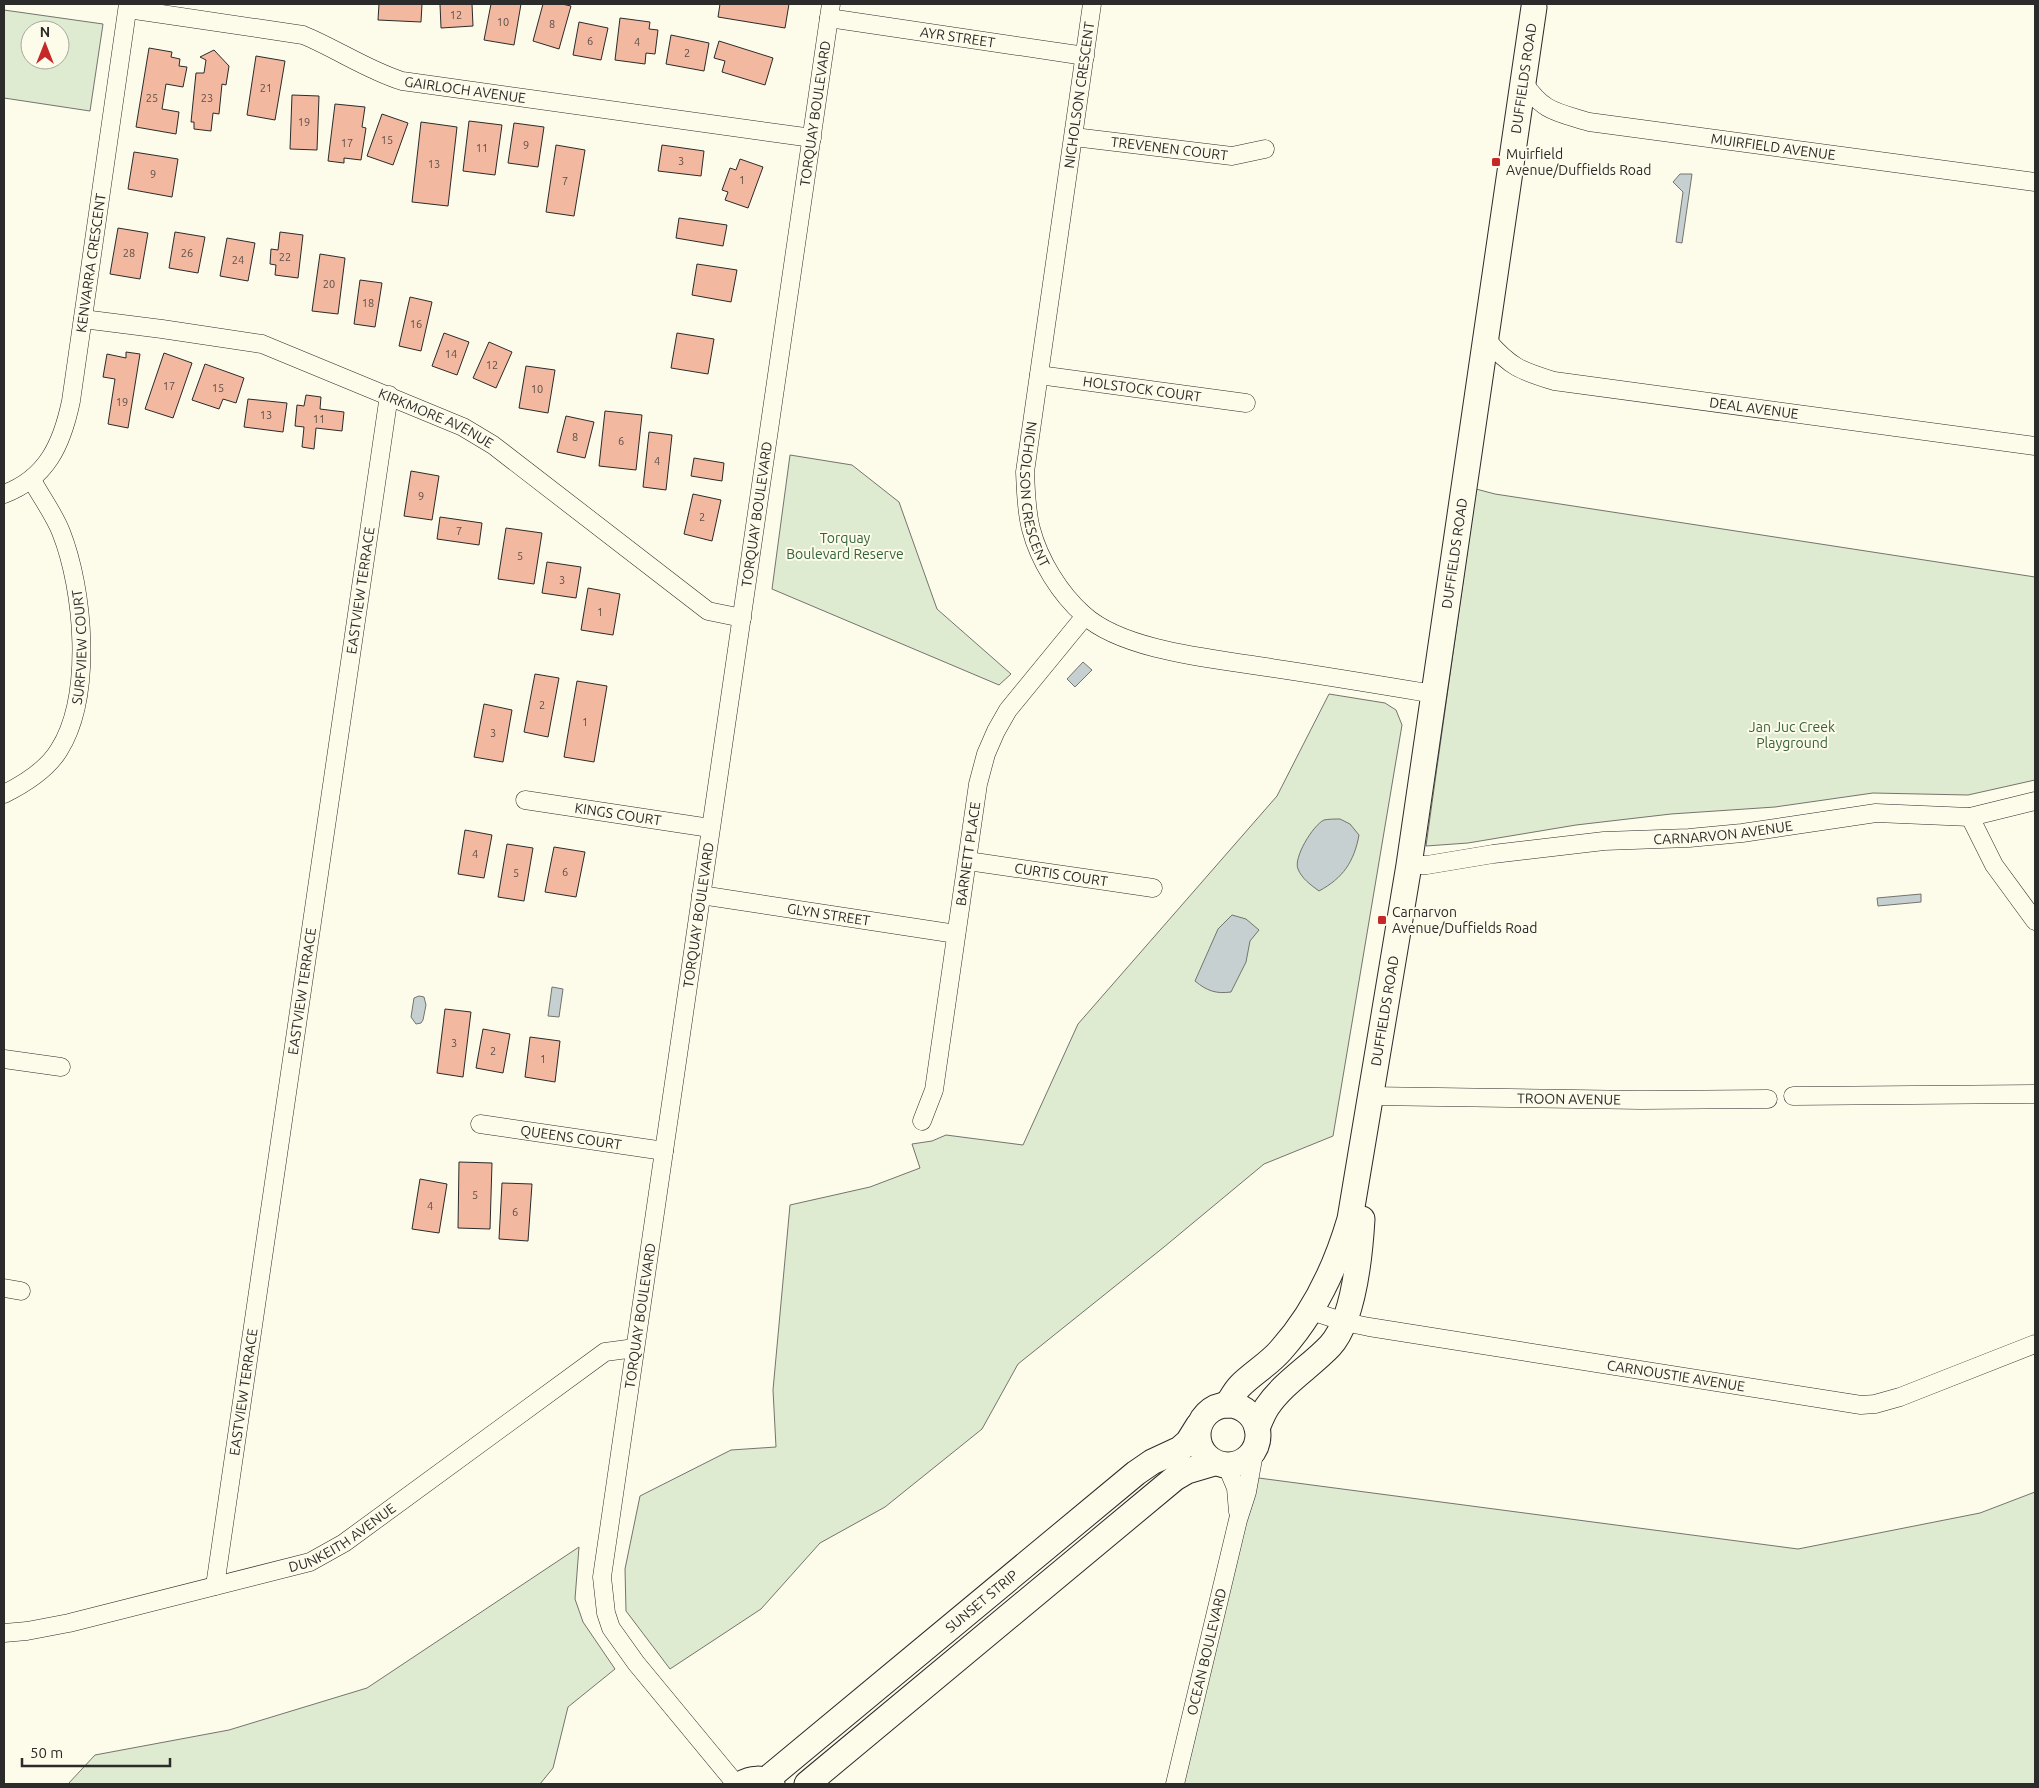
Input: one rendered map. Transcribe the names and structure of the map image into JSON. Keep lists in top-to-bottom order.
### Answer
{
  "streets": {
    "street": [
      "AYR STREET",
      "DUFFIELDS ROAD",
      "GAIRLOCH AVENUE",
      "NICHOLSON CRESCENT",
      "TORQUAY BOULEVARD",
      "MUIRFIELD AVENUE",
      "TREVENEN COURT",
      "KENVARRA CRESCENT",
      "HOLSTOCK COURT",
      "DEAL AVENUE",
      "KIRKMORE AVENUE",
      "EASTVIEW TERRACE",
      "SURFVIEW COURT",
      "KINGS COURT",
      "CARNARVON AVENUE",
      "BARNETT PLACE",
      "CURTIS COURT",
      "GLYN STREET",
      "TROON AVENUE",
      "QUEENS COURT",
      "CARNOUSTIE AVENUE",
      "DUNKEITH AVENUE",
      "SUNSET STRIP",
      "OCEAN BOULEVARD"
    ]
  },
  "crossings": [
    ["AYR STREET", "NICHOLSON CRESCENT"],
    ["AYR STREET", "TORQUAY BOULEVARD"],
    ["DUFFIELDS ROAD", "NICHOLSON CRESCENT"],
    ["DUFFIELDS ROAD", "MUIRFIELD AVENUE"],
    ["DUFFIELDS ROAD", "DEAL AVENUE"],
    ["DUFFIELDS ROAD", "CARNARVON AVENUE"],
    ["DUFFIELDS ROAD", "TROON AVENUE"],
    ["DUFFIELDS ROAD", "CARNOUSTIE AVENUE"],
    ["DUFFIELDS ROAD", "SUNSET STRIP"],
    ["DUFFIELDS ROAD", "OCEAN BOULEVARD"],
    ["GAIRLOCH AVENUE", "TORQUAY BOULEVARD"],
    ["GAIRLOCH AVENUE", "KENVARRA CRESCENT"],
    ["NICHOLSON CRESCENT", "TREVENEN COURT"],
    ["NICHOLSON CRESCENT", "HOLSTOCK COURT"],
    ["NICHOLSON CRESCENT", "BARNETT PLACE"],
    ["TORQUAY BOULEVARD", "KIRKMORE AVENUE"],
    ["TORQUAY BOULEVARD", "KINGS COURT"],
    ["TORQUAY BOULEVARD", "GLYN STREET"],
    ["TORQUAY BOULEVARD", "QUEENS COURT"],
    ["TORQUAY BOULEVARD", "DUNKEITH AVENUE"],
    ["KENVARRA CRESCENT", "KIRKMORE AVENUE"],
    ["KENVARRA CRESCENT", "SURFVIEW COURT"],
    ["KIRKMORE AVENUE", "EASTVIEW TERRACE"],
    ["EASTVIEW TERRACE", "DUNKEITH AVENUE"],
    ["BARNETT PLACE", "CURTIS COURT"],
    ["BARNETT PLACE", "GLYN STREET"],
    ["SUNSET STRIP", "OCEAN BOULEVARD"]
  ],
  "parks": ["Torquay Boulevard Reserve", "Jan Juc Creek Playground"],
  "places": {
    "transit": ["Muirfield Avenue/Duffields Road", "Carnarvon Avenue/Duffields Road"]
  },
  "house_numbers": [
    "12",
    "10",
    "8",
    "6",
    "4",
    "2",
    "21",
    "25",
    "23",
    "19",
    "15",
    "17",
    "9",
    "11",
    "3",
    "13",
    "9",
    "1",
    "7",
    "28",
    "26",
    "22",
    "24",
    "20",
    "18",
    "16",
    "14",
    "12",
    "17",
    "15",
    "10",
    "19",
    "13",
    "11",
    "8",
    "6",
    "4",
    "9",
    "2",
    "7",
    "5",
    "3",
    "1",
    "2",
    "1",
    "3",
    "4",
    "6",
    "5",
    "3",
    "2",
    "1",
    "5",
    "4",
    "6"
  ],
  "scale_bar": "50 m",
  "north": "top"
}
